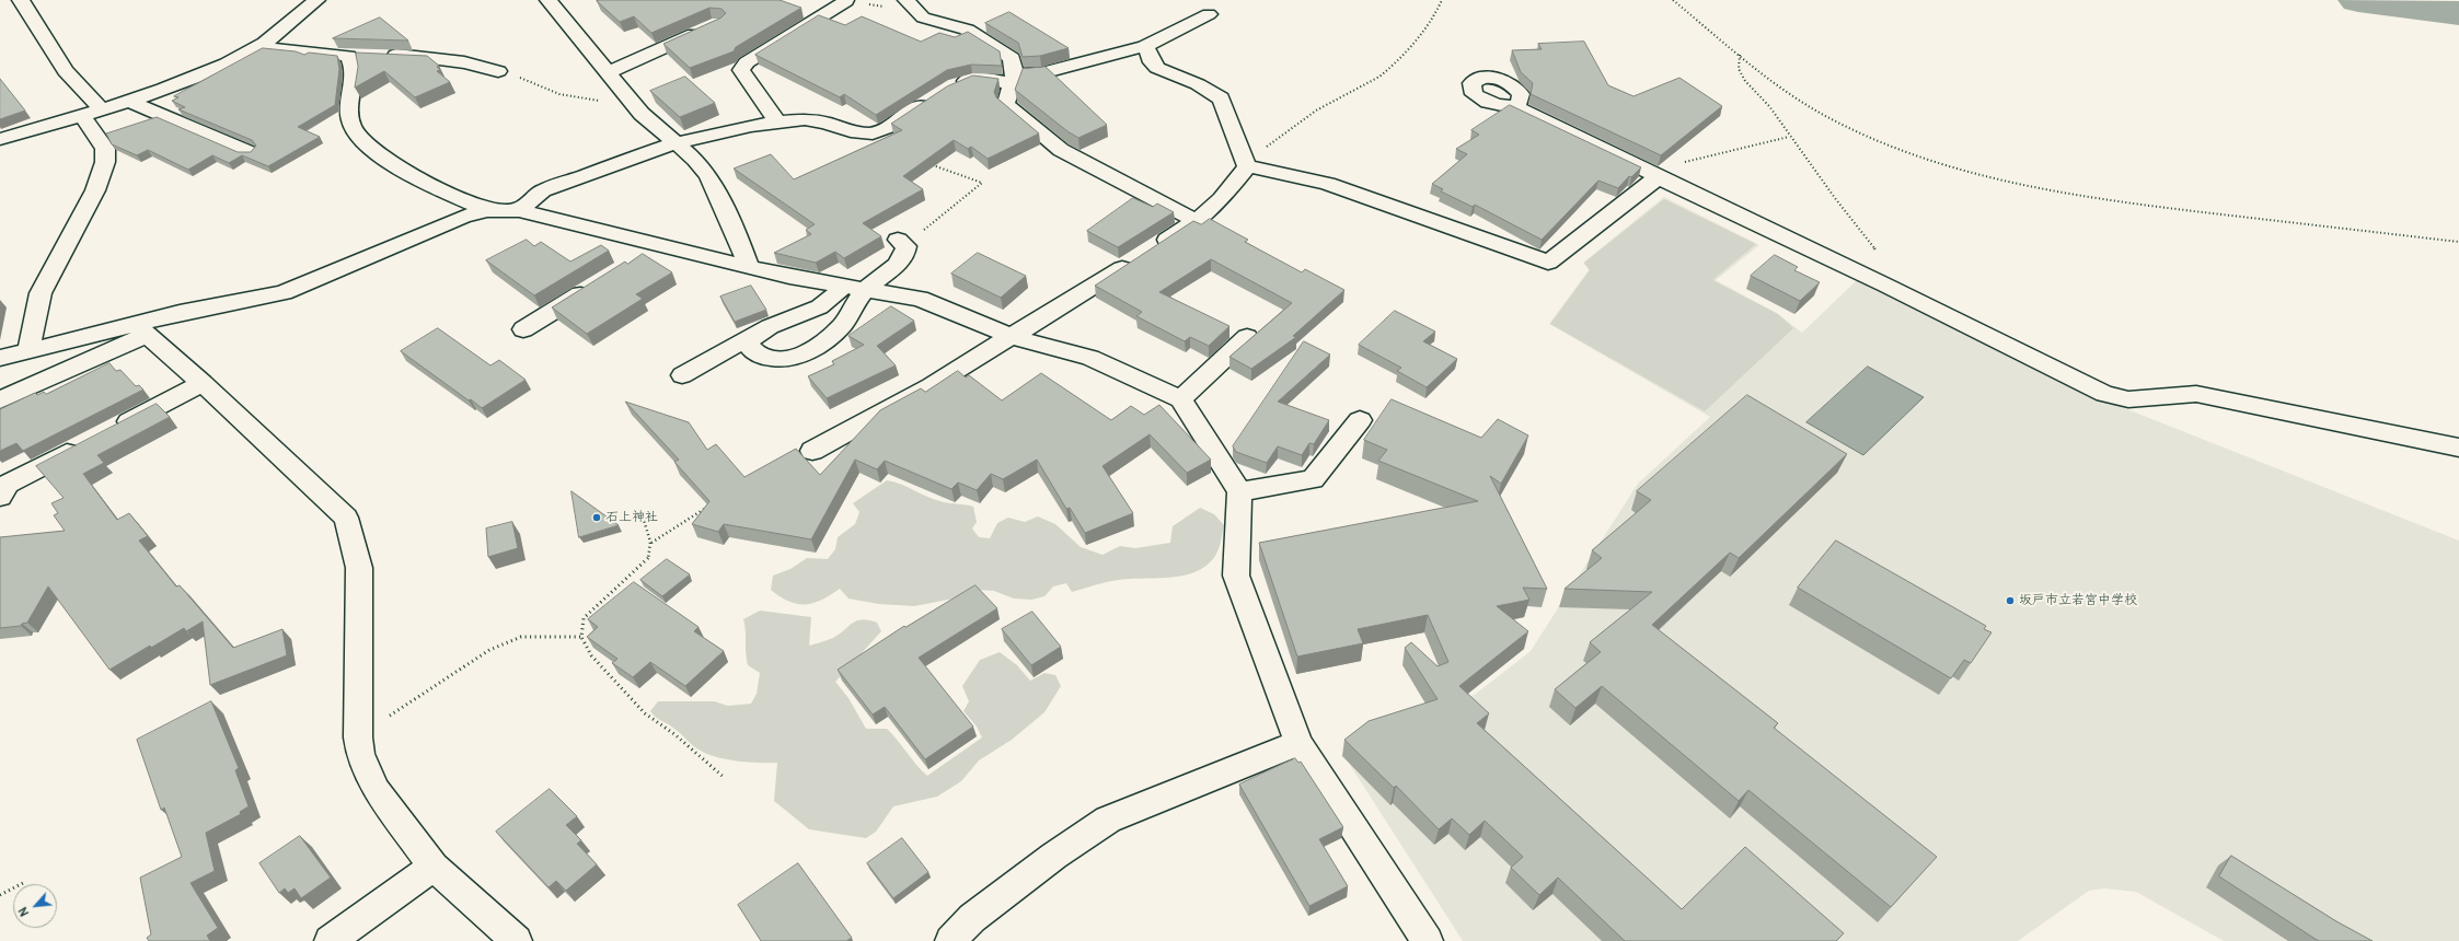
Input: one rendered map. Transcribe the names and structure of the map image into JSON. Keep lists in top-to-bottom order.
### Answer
{
  "places": ["石上神社", "坂戸市立若宮中学校"],
  "north": "bottom left"
}
